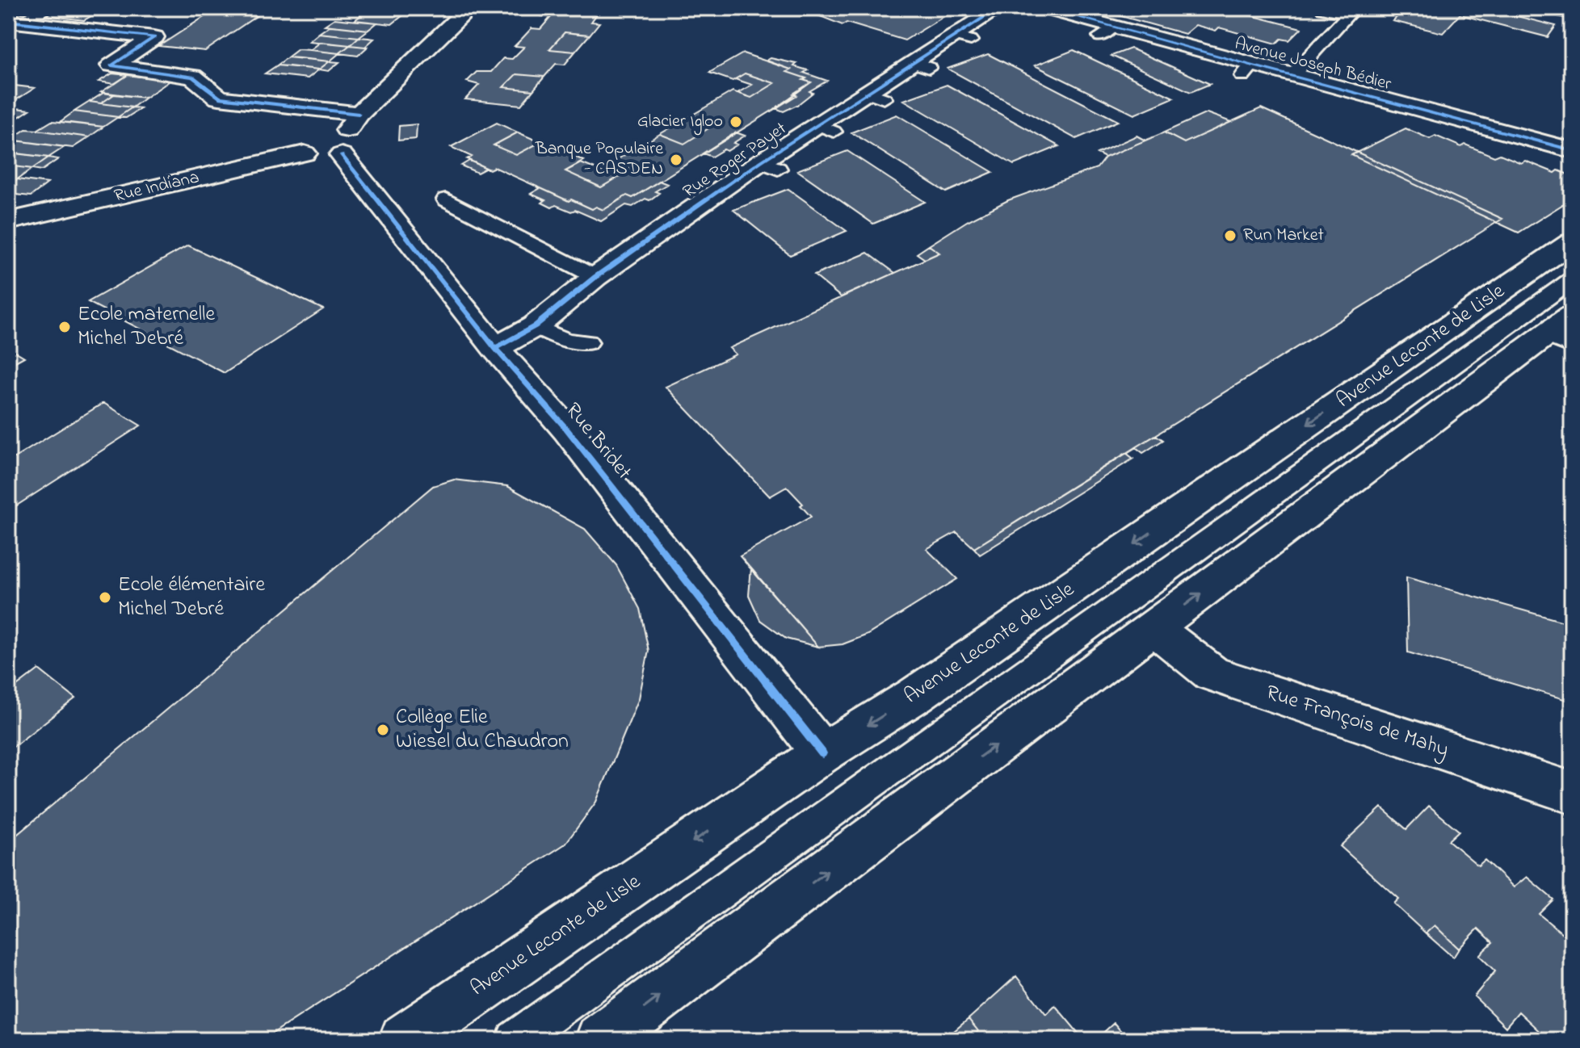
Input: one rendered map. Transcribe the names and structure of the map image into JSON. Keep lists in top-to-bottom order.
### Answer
{
  "streets": {
    "street": [
      "Avenue Joseph Bédier",
      "Rue Roger Payet",
      "Rue Indiana",
      "Avenue Leconte de Lisle",
      "Rue Bridet",
      "Rue François de Mahy"
    ]
  },
  "crossings": [
    ["Rue Roger Payet", "Rue Bridet"],
    ["Rue Indiana", "Rue Bridet"],
    ["Avenue Leconte de Lisle", "Rue Bridet"]
  ],
  "places": [
    "Glacier Igloo",
    "Banque Populaire - CASDEN",
    "Run Market",
    "Ecole maternelle Michel Debré",
    "Ecole élémentaire Michel Debré",
    "Collège Elie Wiesel du Chaudron"
  ]
}
